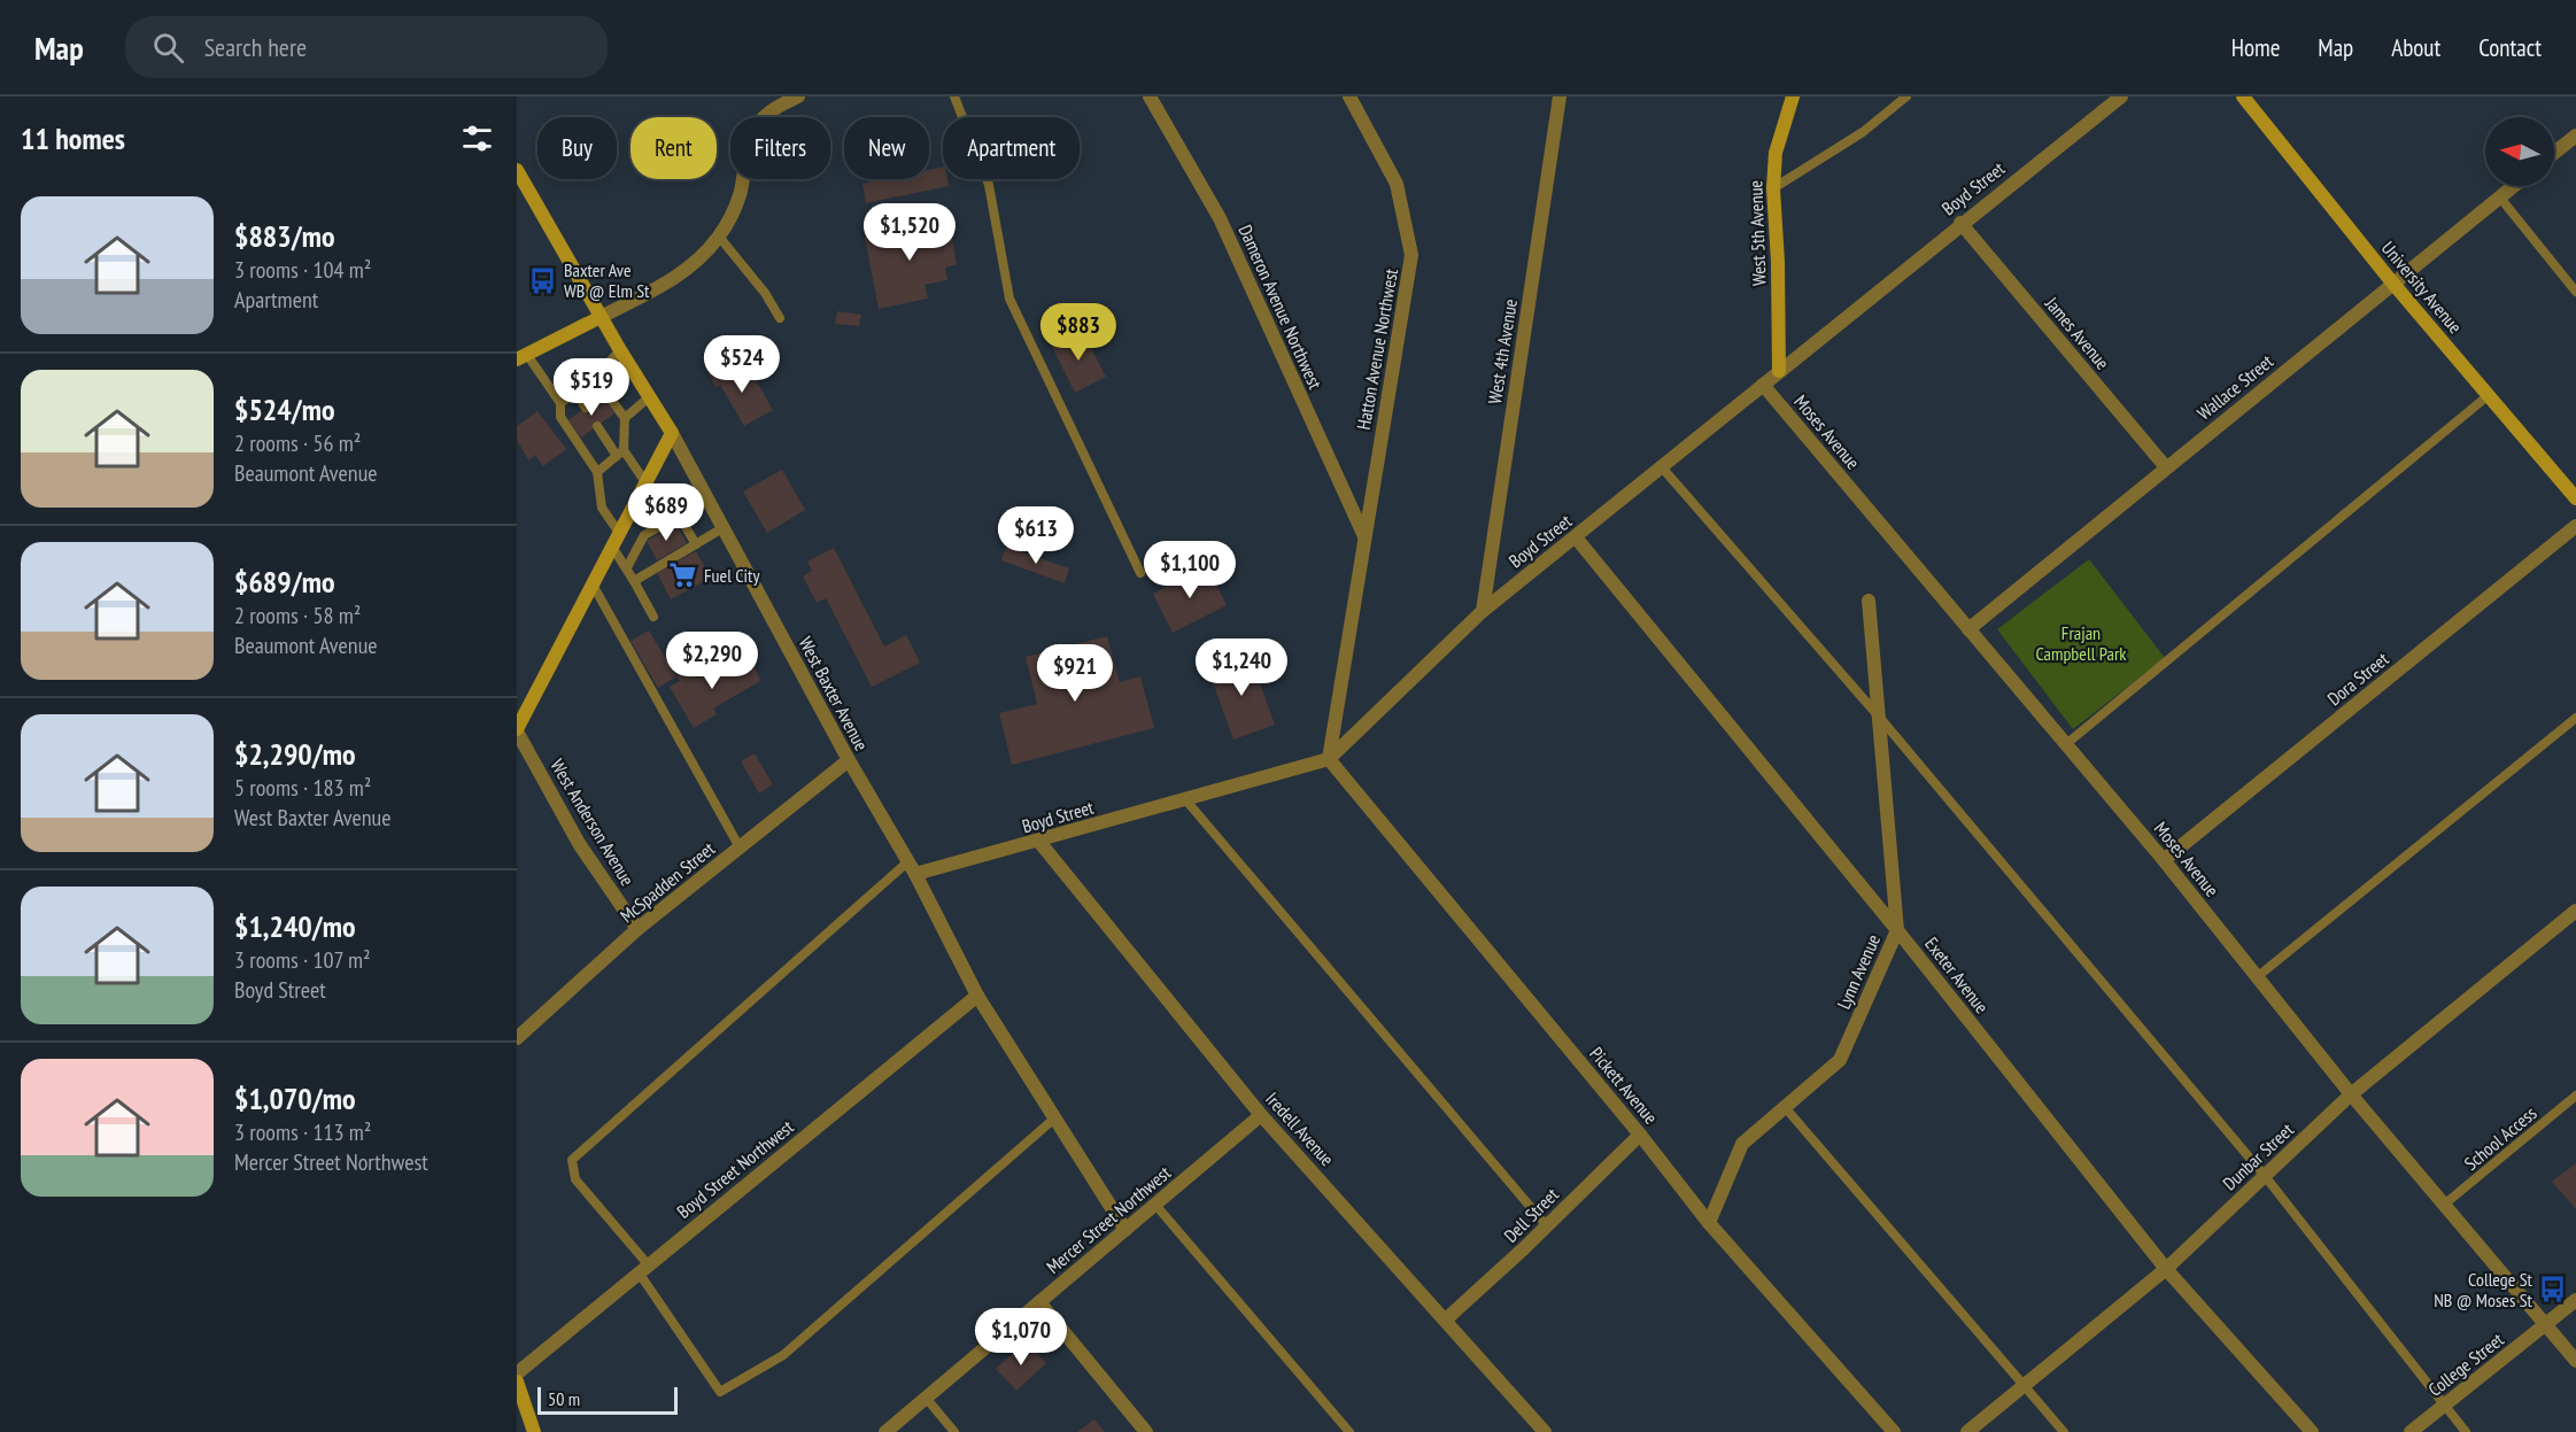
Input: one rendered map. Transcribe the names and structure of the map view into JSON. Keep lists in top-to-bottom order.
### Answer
{
  "streets": {
    "street": [
      "Boyd Street",
      "West 5th Avenue",
      "University Avenue",
      "Dameron Avenue Northwest",
      "James Avenue",
      "Hatton Avenue Northwest",
      "West 4th Avenue",
      "Wallace Street",
      "Moses Avenue",
      "Dora Street",
      "West Baxter Avenue",
      "West Anderson Avenue",
      "McSpadden Street",
      "Lynn Avenue",
      "Exeter Avenue",
      "Pickett Avenue",
      "Iredell Avenue",
      "Dunbar Street",
      "Boyd Street Northwest",
      "Dell Street",
      "Mercer Street Northwest",
      "College Street"
    ],
    "lane": ["School Access"]
  },
  "crossings": [
    ["Boyd Street", "West 5th Avenue"],
    ["Boyd Street", "James Avenue"],
    ["Boyd Street", "Hatton Avenue Northwest"],
    ["Boyd Street", "West 4th Avenue"],
    ["Boyd Street", "Moses Avenue"],
    ["Boyd Street", "West Baxter Avenue"],
    ["Boyd Street", "Exeter Avenue"],
    ["Boyd Street", "Pickett Avenue"],
    ["Boyd Street", "Iredell Avenue"],
    ["University Avenue", "Wallace Street"],
    ["Dameron Avenue Northwest", "Hatton Avenue Northwest"],
    ["James Avenue", "Wallace Street"],
    ["Hatton Avenue Northwest", "Pickett Avenue"],
    ["Wallace Street", "Moses Avenue"],
    ["Moses Avenue", "Dora Street"],
    ["Moses Avenue", "School Access"],
    ["Moses Avenue", "Dunbar Street"],
    ["Moses Avenue", "College Street"],
    ["West Baxter Avenue", "McSpadden Street"],
    ["West Baxter Avenue", "Boyd Street Northwest"],
    ["West Baxter Avenue", "Mercer Street Northwest"],
    ["West Anderson Avenue", "McSpadden Street"],
    ["Lynn Avenue", "Exeter Avenue"],
    ["Lynn Avenue", "Pickett Avenue"],
    ["Exeter Avenue", "Dunbar Street"],
    ["Pickett Avenue", "Dell Street"],
    ["Iredell Avenue", "Dell Street"],
    ["Iredell Avenue", "Mercer Street Northwest"]
  ],
  "parks": ["Frajan Campbell Park"],
  "places": {
    "bus stop": ["Baxter Ave WB @ Elm St", "College St NB @ Moses St"],
    "supermarket": ["Fuel City"]
  },
  "scale_bar": "50 m",
  "north": "left",
  "page": {
    "header": "Map",
    "search": "Search here",
    "nav": [
      "Home",
      "Map",
      "About",
      "Contact"
    ],
    "heading": "11 homes",
    "chip": [
      "Buy",
      "Rent",
      "Filters",
      "New",
      "Apartment"
    ],
    "list": [
      {
        "name": "$883/mo",
        "note": "3 rooms · 104 m² · Apartment"
      },
      {
        "name": "$524/mo",
        "note": "2 rooms · 56 m² · Beaumont Avenue"
      },
      {
        "name": "$689/mo",
        "note": "2 rooms · 58 m² · Beaumont Avenue"
      },
      {
        "name": "$2,290/mo",
        "note": "5 rooms · 183 m² · West Baxter Avenue"
      },
      {
        "name": "$1,240/mo",
        "note": "3 rooms · 107 m² · Boyd Street"
      },
      {
        "name": "$1,070/mo",
        "note": "3 rooms · 113 m² · Mercer Street Northwest"
      }
    ],
    "price": [
      "$1,520",
      "$883",
      "$524",
      "$519",
      "$689",
      "$613",
      "$1,100",
      "$2,290",
      "$1,240",
      "$921",
      "$1,070"
    ],
    "scale": "50 m"
  }
}
